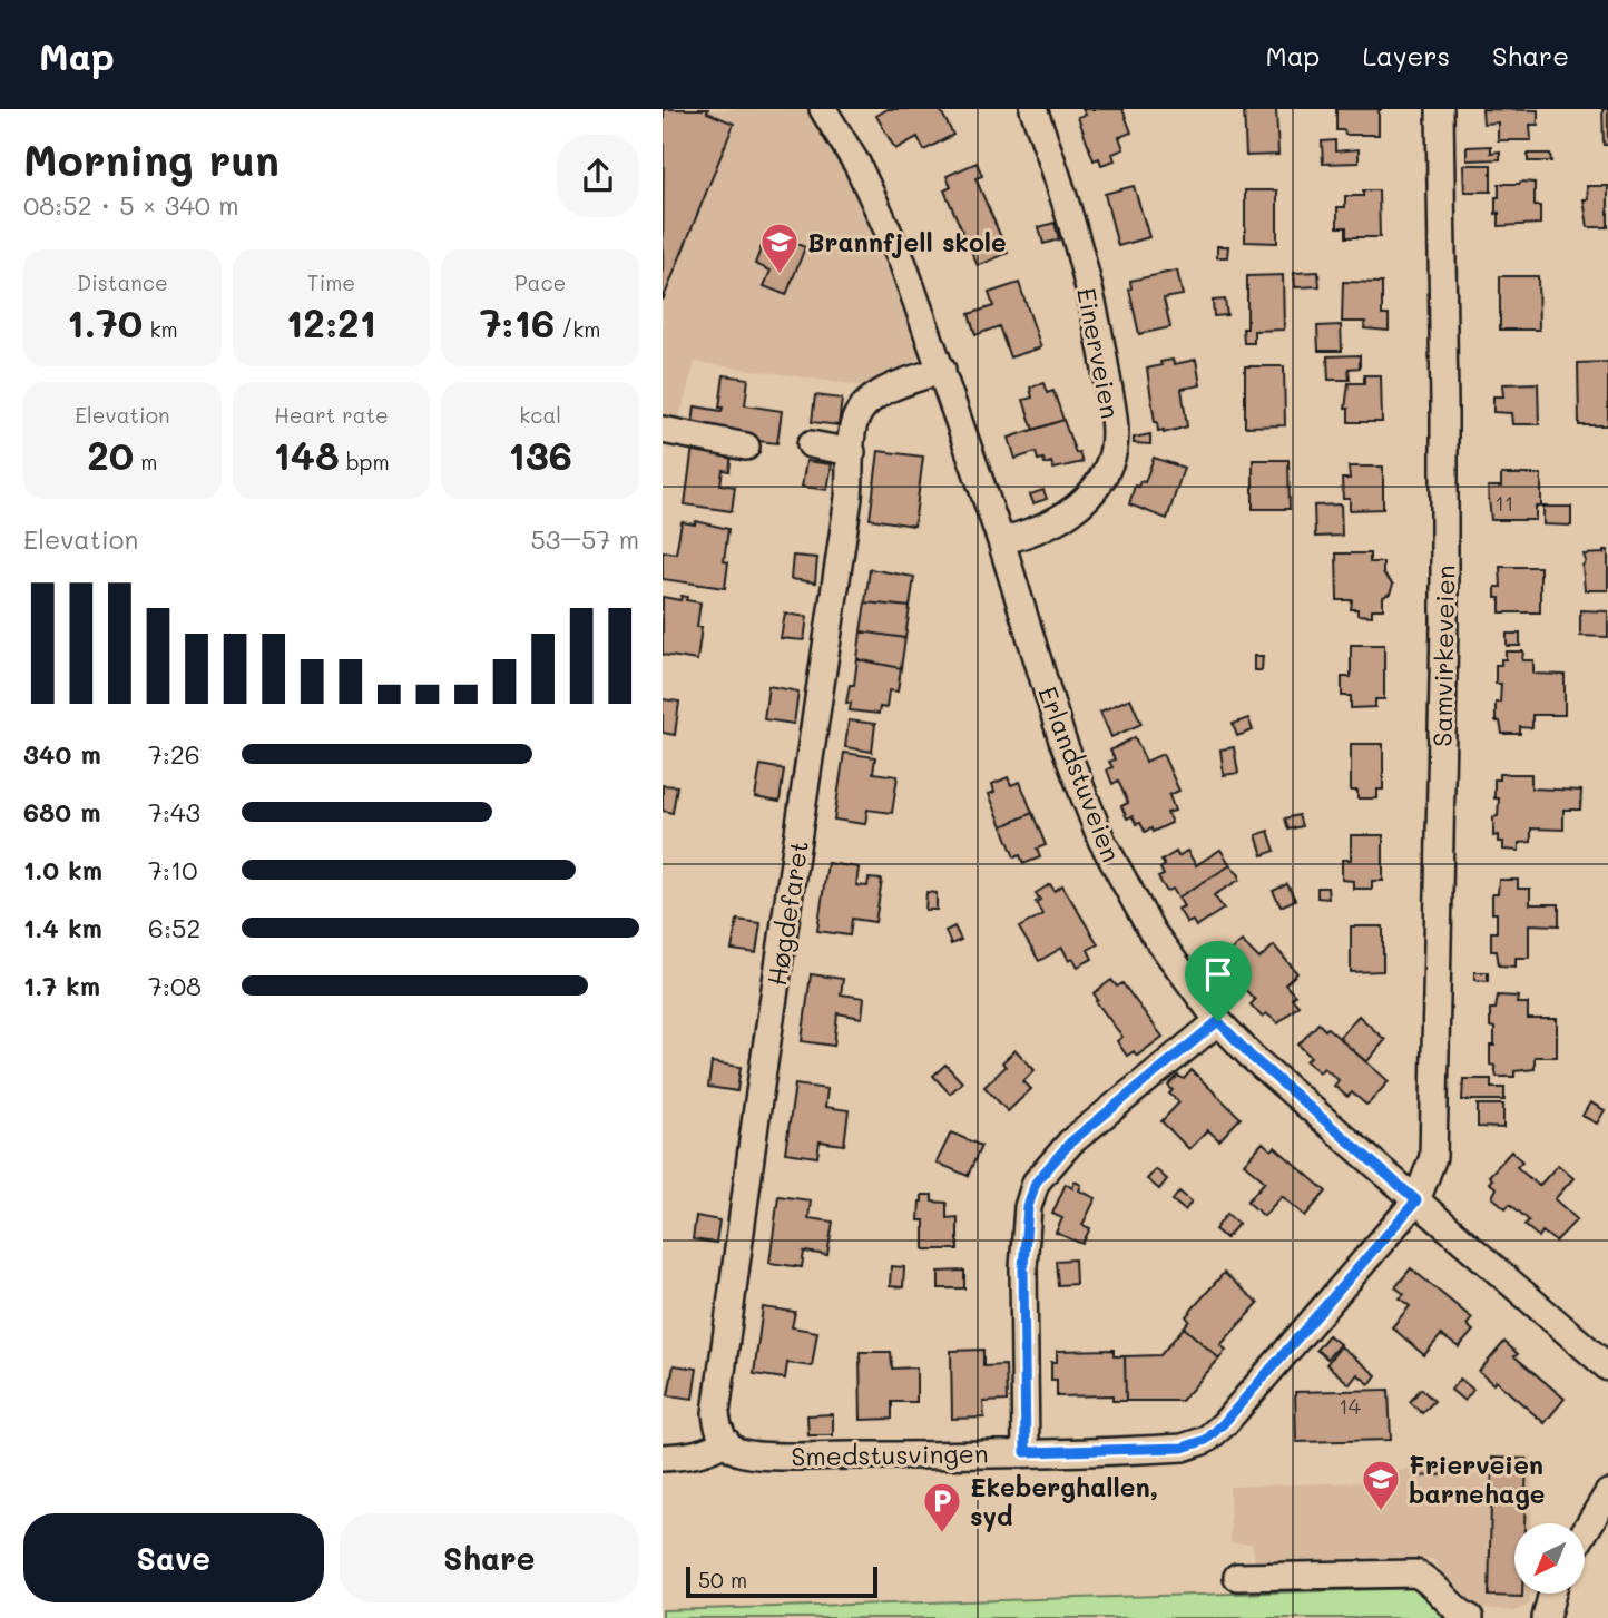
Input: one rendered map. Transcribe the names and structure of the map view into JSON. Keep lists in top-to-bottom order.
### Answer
{
  "streets": {
    "street": [
      "Einerveien",
      "Samvirkeveien",
      "Erlandstuveien",
      "Høgdefaret",
      "Smedstusvingen"
    ]
  },
  "crossings": [
    ["Einerveien", "Erlandstuveien"],
    ["Samvirkeveien", "Erlandstuveien"],
    ["Samvirkeveien", "Smedstusvingen"],
    ["Erlandstuveien", "Høgdefaret"],
    ["Erlandstuveien", "Smedstusvingen"],
    ["Høgdefaret", "Smedstusvingen"]
  ],
  "places": {
    "school or university": ["Brannfjell skole", "Frierveien barnehage"],
    "parking": ["Ekeberghallen, syd"]
  },
  "house_numbers": ["11", "14"],
  "scale_bar": "50 m",
  "north": "bottom left",
  "page": {
    "header": "Map",
    "nav": ["Map", "Layers", "Share"],
    "heading": ["Morning run", "08:52 · 5 × 340 m"],
    "stats": [
      ["Distance", "1.70 km"],
      ["Time", "12:21"],
      ["Pace", "7:16 /km"],
      ["Elevation", "20 m"],
      ["Heart rate", "148 bpm"],
      ["kcal", "136"]
    ],
    "chart": ["Elevation", "53–57 m"],
    "list": [
      {
        "name": "340 m",
        "note": "7:26"
      },
      {
        "name": "680 m",
        "note": "7:43"
      },
      {
        "name": "1.0 km",
        "note": "7:10"
      },
      {
        "name": "1.4 km",
        "note": "6:52"
      },
      {
        "name": "1.7 km",
        "note": "7:08"
      }
    ],
    "buttons": ["Save", "Share"],
    "scale": "50 m"
  }
}
